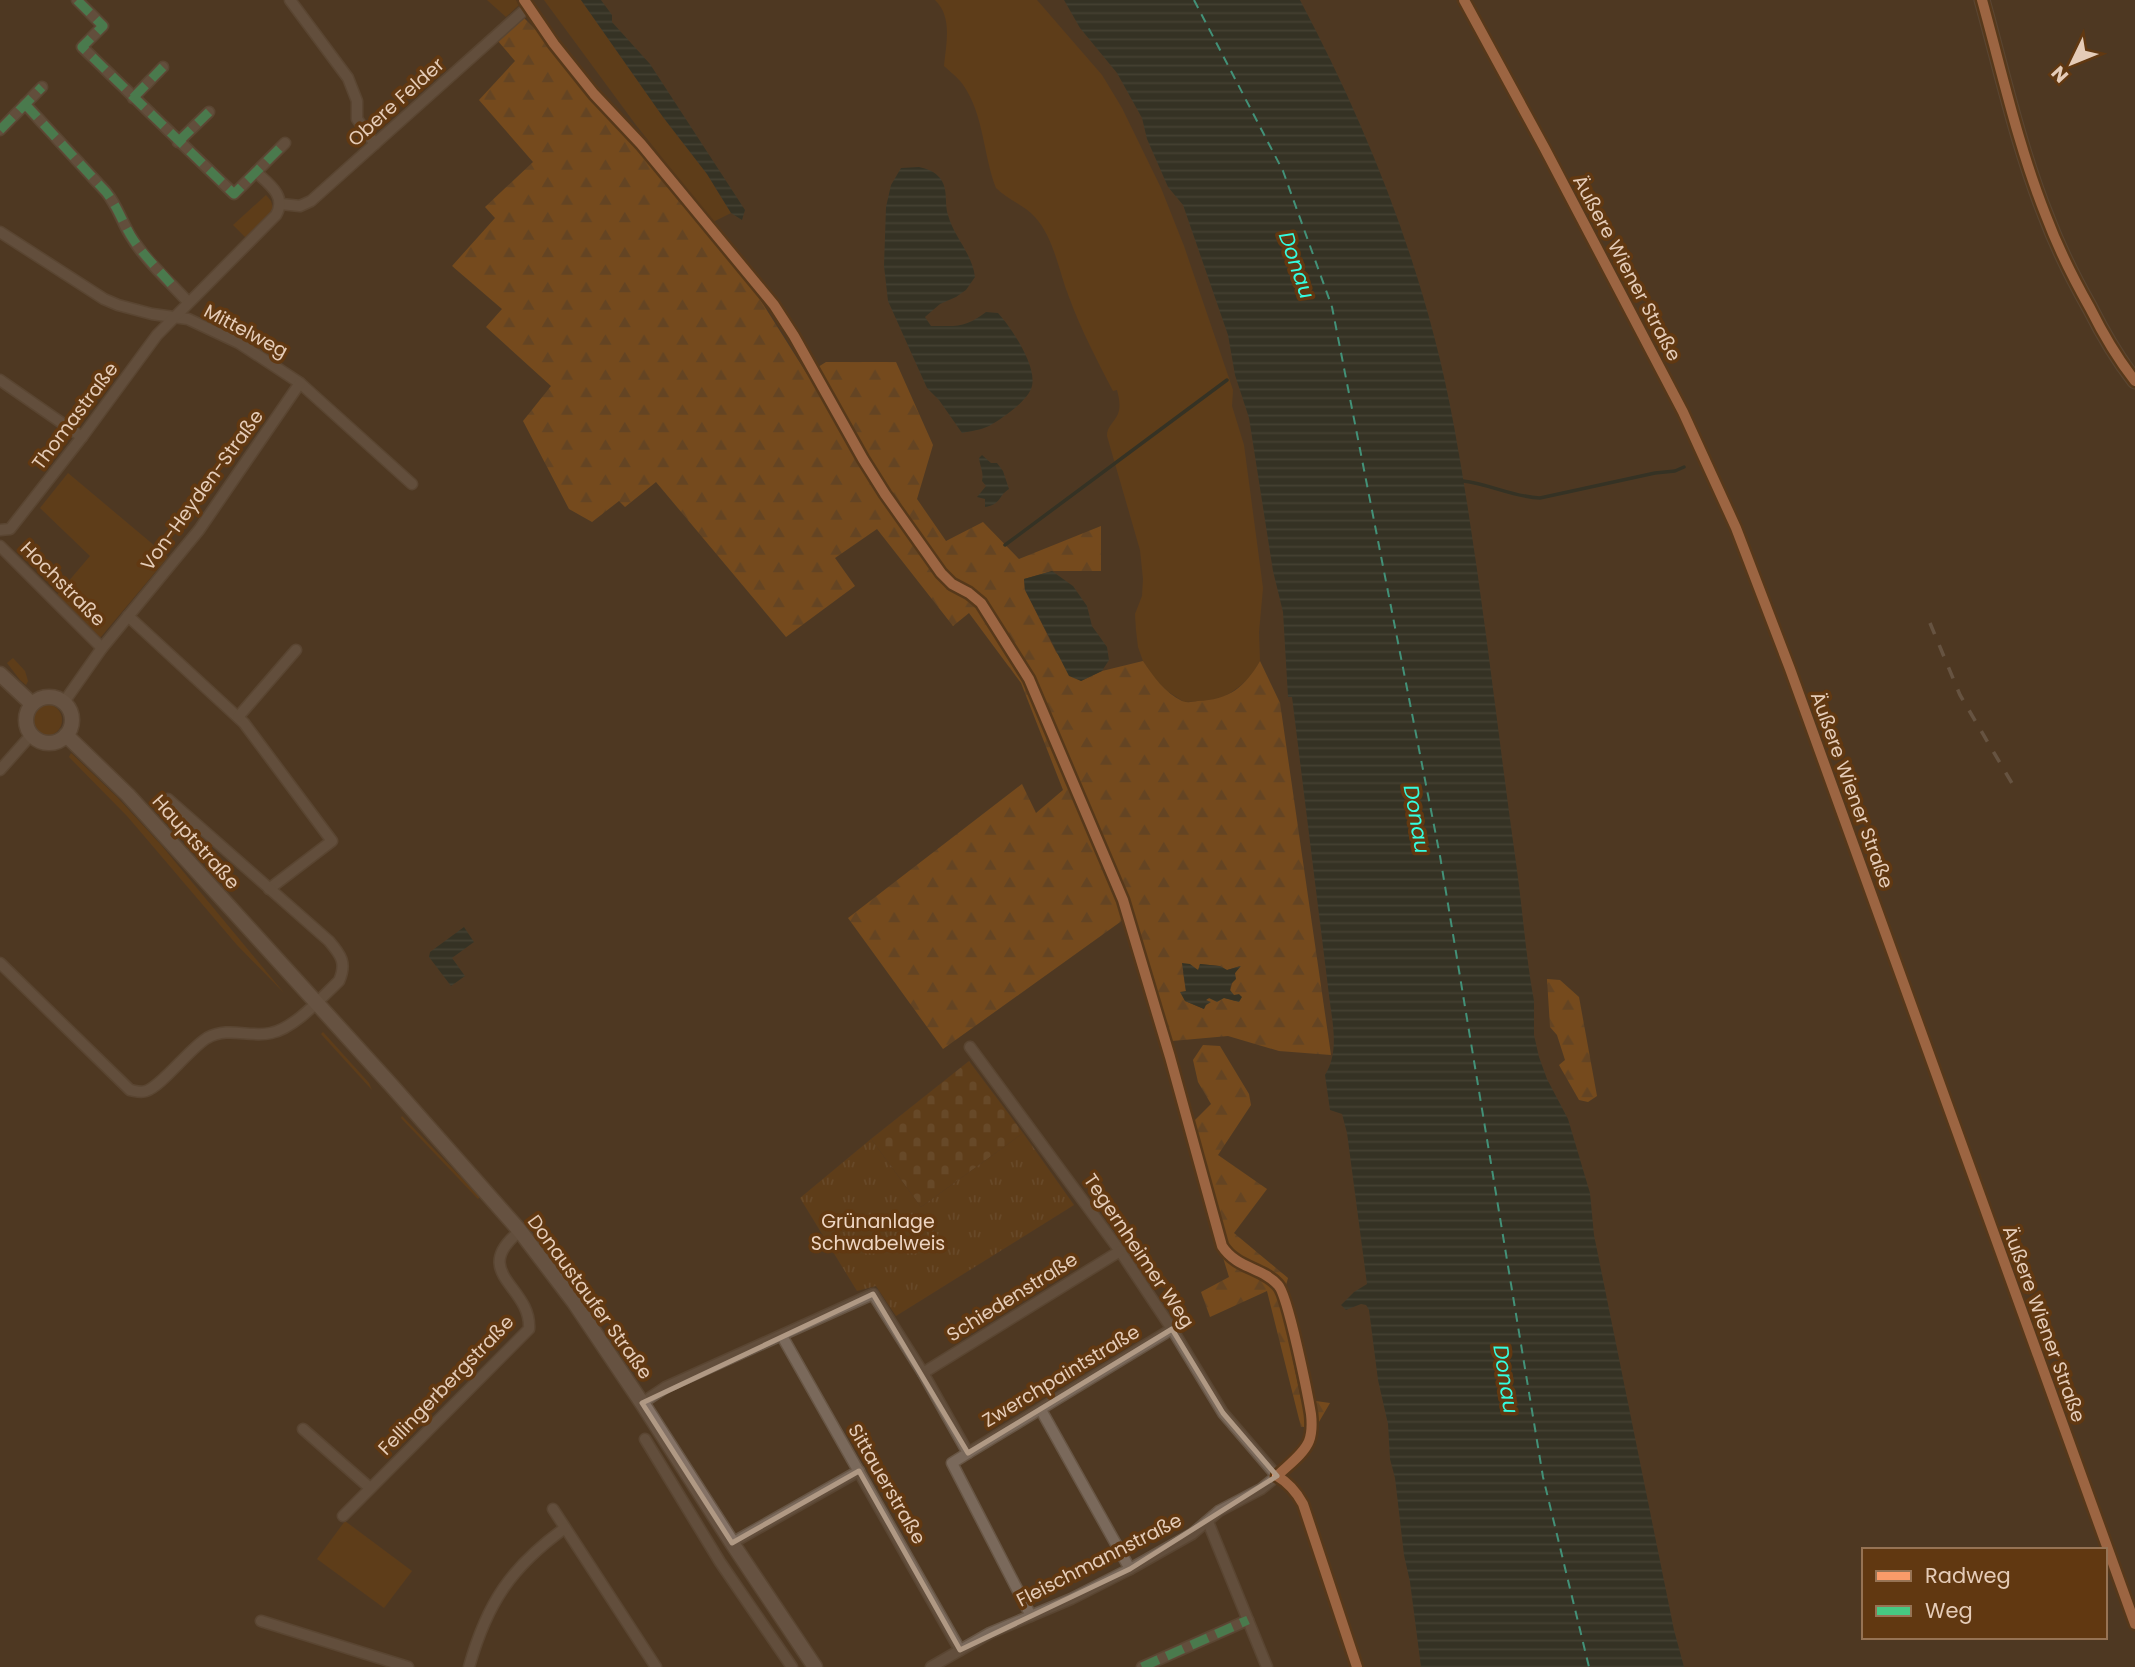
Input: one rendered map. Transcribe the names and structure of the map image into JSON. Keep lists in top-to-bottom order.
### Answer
{
  "streets": {
    "main road": ["Hauptstraße", "Donaustaufer Straße"],
    "street": [
      "Obere Felder",
      "Äußere Wiener Straße",
      "Mittelweg",
      "Thomastraße",
      "Von-Heyden-Straße",
      "Hochstraße",
      "Tegernheimer Weg",
      "Schiedenstraße",
      "Zwerchpaintstraße",
      "Fellingerbergstraße",
      "Sittauerstraße",
      "Fleischmannstraße"
    ]
  },
  "crossings": [
    ["Mittelweg", "Thomastraße"],
    ["Mittelweg", "Von-Heyden-Straße"],
    ["Von-Heyden-Straße", "Hochstraße"],
    ["Von-Heyden-Straße", "Hauptstraße"],
    ["Hauptstraße", "Donaustaufer Straße"],
    ["Tegernheimer Weg", "Schiedenstraße"],
    ["Tegernheimer Weg", "Zwerchpaintstraße"],
    ["Tegernheimer Weg", "Fleischmannstraße"],
    ["Donaustaufer Straße", "Fellingerbergstraße"],
    ["Sittauerstraße", "Fleischmannstraße"]
  ],
  "water": ["Donau"],
  "parks": ["Grünanlage Schwabelweis"],
  "legend": ["Radweg", "Weg"],
  "north": "bottom left"
}
